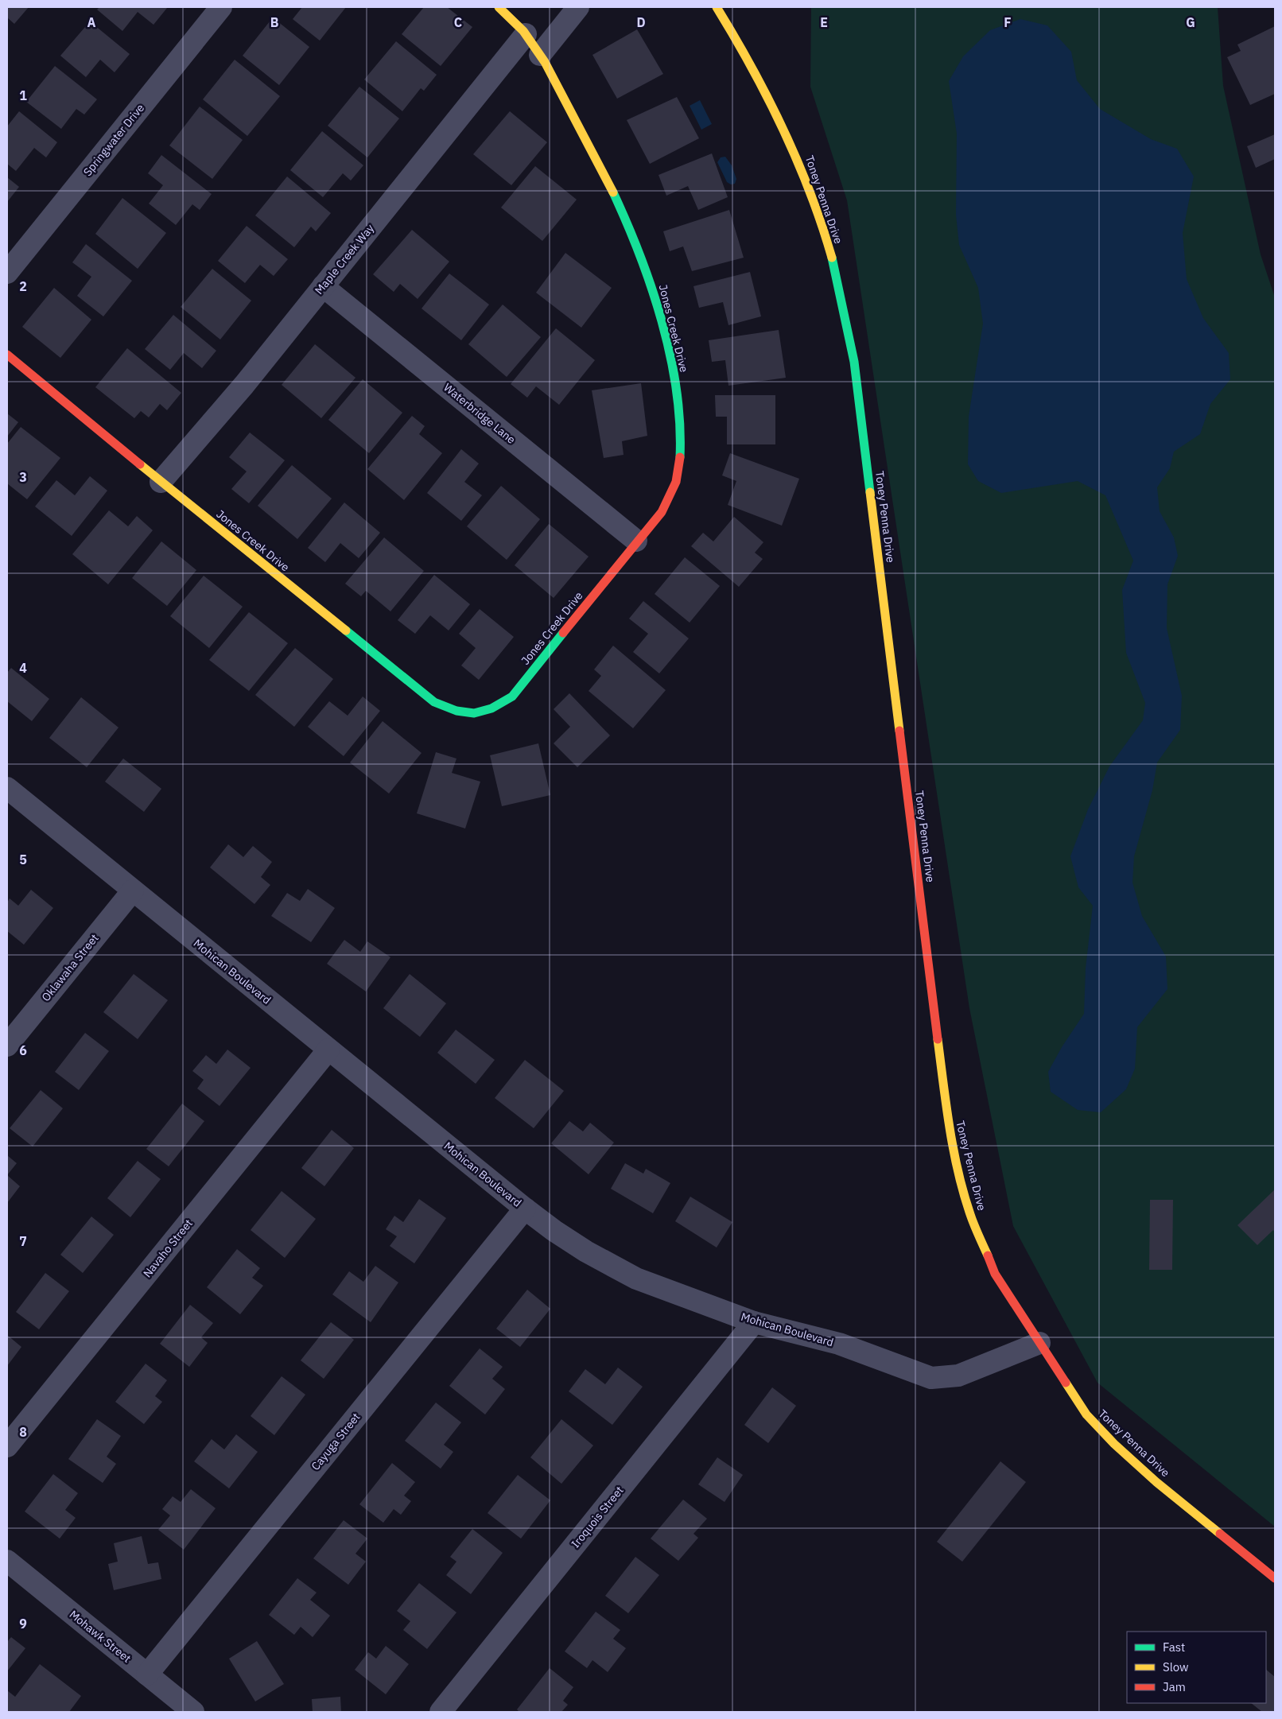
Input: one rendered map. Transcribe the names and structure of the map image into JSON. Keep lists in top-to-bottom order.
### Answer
{
  "streets": {
    "street": [
      "Springwater Drive",
      "Toney Penna Drive",
      "Maple Creek Way",
      "Jones Creek Drive",
      "Waterbridge Lane",
      "Oklawaha Street",
      "Mohican Boulevard",
      "Navaho Street",
      "Cayuga Street",
      "Iroquois Street",
      "Mohawk Street"
    ]
  },
  "crossings": [
    ["Toney Penna Drive", "Mohican Boulevard"],
    ["Maple Creek Way", "Jones Creek Drive"],
    ["Maple Creek Way", "Waterbridge Lane"],
    ["Jones Creek Drive", "Waterbridge Lane"],
    ["Oklawaha Street", "Mohican Boulevard"],
    ["Mohican Boulevard", "Navaho Street"],
    ["Mohican Boulevard", "Cayuga Street"],
    ["Mohican Boulevard", "Iroquois Street"],
    ["Cayuga Street", "Mohawk Street"]
  ],
  "legend": ["Fast", "Slow", "Jam"],
  "grid": {
    "columns": [
      "A",
      "B",
      "C",
      "D",
      "E",
      "F",
      "G"
    ],
    "rows": [
      "1",
      "2",
      "3",
      "4",
      "5",
      "6",
      "7",
      "8",
      "9"
    ]
  }
}
